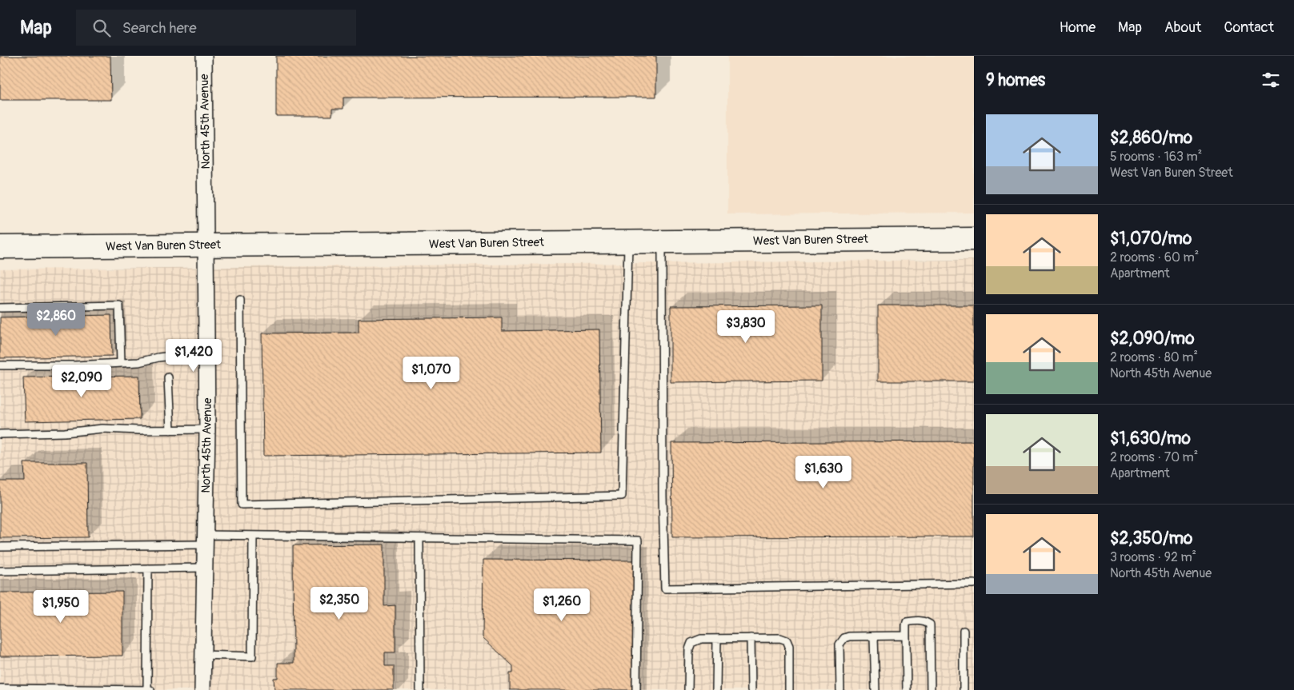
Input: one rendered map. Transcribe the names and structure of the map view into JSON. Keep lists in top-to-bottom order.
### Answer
{
  "streets": {
    "main road": ["West Van Buren Street"],
    "street": ["North 45th Avenue"]
  },
  "crossings": [
    ["North 45th Avenue", "West Van Buren Street"]
  ],
  "page": {
    "header": "Map",
    "search": "Search here",
    "nav": [
      "Home",
      "Map",
      "About",
      "Contact"
    ],
    "heading": "9 homes",
    "list": [
      {
        "name": "$2,860/mo",
        "note": "5 rooms · 163 m² · West Van Buren Street"
      },
      {
        "name": "$1,070/mo",
        "note": "2 rooms · 60 m² · Apartment"
      },
      {
        "name": "$2,090/mo",
        "note": "2 rooms · 80 m² · North 45th Avenue"
      },
      {
        "name": "$1,630/mo",
        "note": "2 rooms · 70 m² · Apartment"
      },
      {
        "name": "$2,350/mo",
        "note": "3 rooms · 92 m² · North 45th Avenue"
      }
    ],
    "price": [
      "$2,860",
      "$3,830",
      "$1,420",
      "$1,070",
      "$2,090",
      "$1,630",
      "$2,350",
      "$1,260",
      "$1,950"
    ]
  }
}
